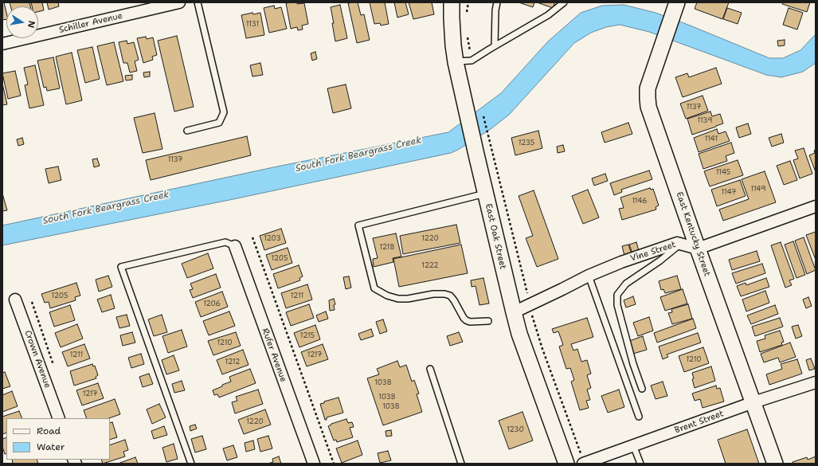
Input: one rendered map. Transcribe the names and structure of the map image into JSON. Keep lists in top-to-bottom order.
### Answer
{
  "streets": {
    "street": [
      "Schiller Avenue",
      "East Kentucky Street",
      "East Oak Street",
      "Vine Street",
      "Rufer Avenue",
      "Crown Avenue",
      "Brent Street"
    ]
  },
  "crossings": [
    ["East Kentucky Street", "Vine Street"],
    ["East Kentucky Street", "Brent Street"],
    ["East Oak Street", "Vine Street"]
  ],
  "water": ["South Fork Beargrass Creek"],
  "house_numbers": [
    "1131",
    "1137",
    "1139",
    "1141",
    "1235",
    "1137",
    "1145",
    "1149",
    "1147",
    "1146",
    "1203",
    "1220",
    "1218",
    "1205",
    "1222",
    "1205",
    "1211",
    "1206",
    "1215",
    "1210",
    "1211",
    "1217",
    "1210",
    "1212",
    "1038",
    "1217",
    "1038",
    "1038",
    "1220",
    "1230"
  ],
  "legend": ["Road", "Water"],
  "north": "right"
}
